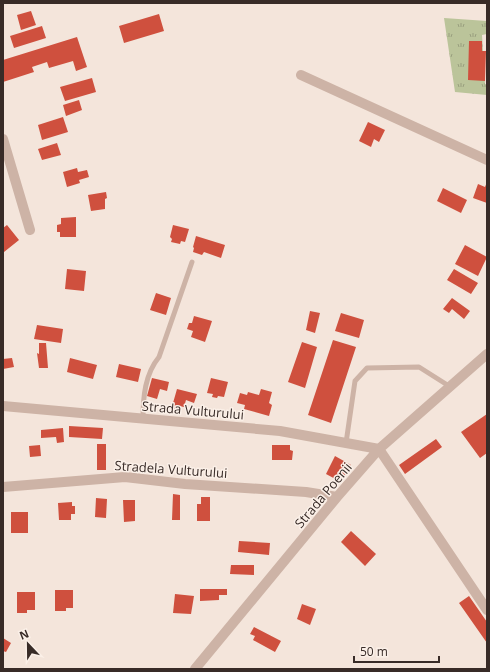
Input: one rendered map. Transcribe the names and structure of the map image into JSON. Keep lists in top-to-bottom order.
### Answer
{
  "streets": {
    "street": ["Strada Vulturului", "Stradela Vulturului", "Strada Poenii"]
  },
  "crossings": [
    ["Strada Vulturului", "Strada Poenii"],
    ["Stradela Vulturului", "Strada Poenii"]
  ],
  "scale_bar": "50 m",
  "north": "top"
}
